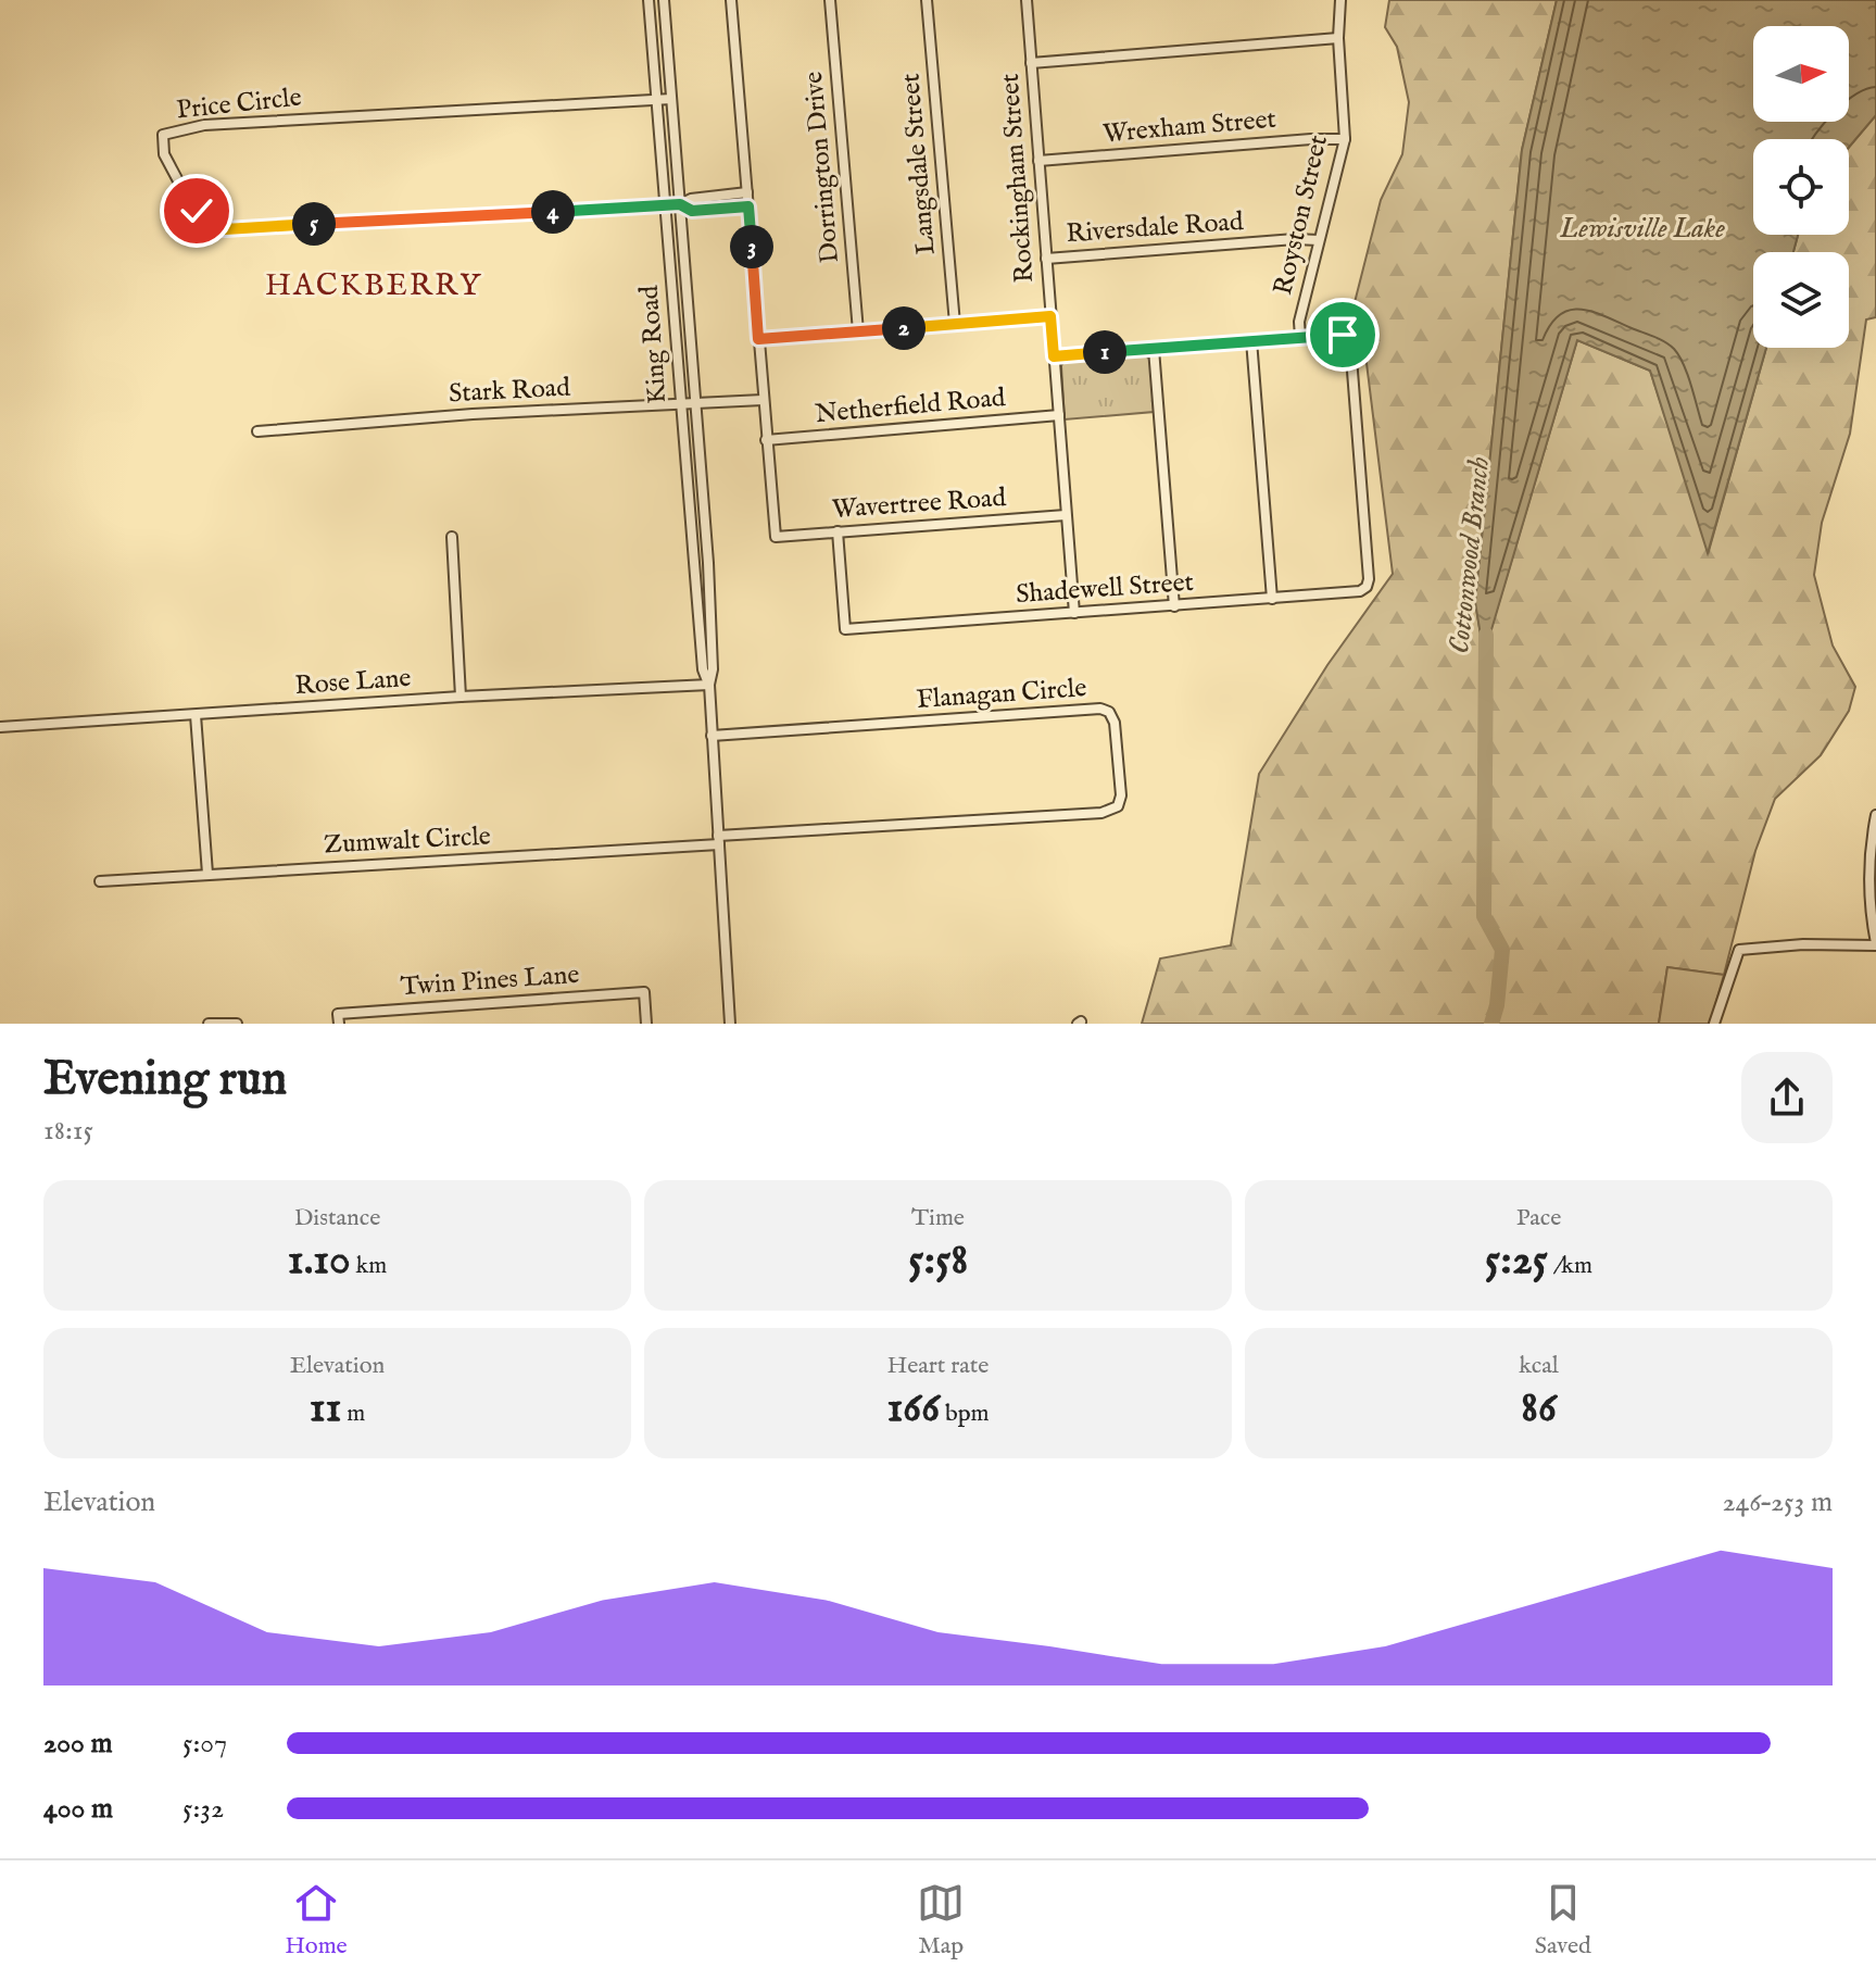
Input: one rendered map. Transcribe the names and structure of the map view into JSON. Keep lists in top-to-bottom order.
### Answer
{
  "streets": {
    "street": [
      "Price Circle",
      "Wrexham Street",
      "Langsdale Street",
      "Dorrington Drive",
      "Rockingham Street",
      "Royston Street",
      "Riversdale Road",
      "King Road",
      "Stark Road",
      "Netherfield Road",
      "Wavertree Road",
      "Shadewell Street",
      "Rose Lane",
      "Flanagan Circle",
      "Zumwalt Circle",
      "Twin Pines Lane"
    ]
  },
  "crossings": [
    ["Price Circle", "King Road"],
    ["Wrexham Street", "Rockingham Street"],
    ["Wrexham Street", "Royston Street"],
    ["Rockingham Street", "Riversdale Road"],
    ["Rockingham Street", "Netherfield Road"],
    ["Rockingham Street", "Wavertree Road"],
    ["Rockingham Street", "Shadewell Street"],
    ["Royston Street", "Riversdale Road"],
    ["Royston Street", "Shadewell Street"],
    ["King Road", "Stark Road"],
    ["King Road", "Rose Lane"],
    ["King Road", "Flanagan Circle"],
    ["King Road", "Zumwalt Circle"],
    ["Netherfield Road", "Wavertree Road"],
    ["Wavertree Road", "Shadewell Street"],
    ["Flanagan Circle", "Zumwalt Circle"]
  ],
  "districts": ["HACKBERRY"],
  "water": ["Lewisville Lake", "Cottonwood Branch"],
  "north": "right",
  "page": {
    "pins": [
      "4",
      "5",
      "3",
      "2",
      "1"
    ],
    "heading": ["Evening run", "18:15"],
    "stats": [
      ["Distance", "1.10 km"],
      ["Time", "5:58"],
      ["Pace", "5:25 /km"],
      ["Elevation", "11 m"],
      ["Heart rate", "166 bpm"],
      ["kcal", "86"]
    ],
    "chart": ["Elevation", "246–253 m"],
    "list": [
      {
        "name": "200 m",
        "note": "5:07"
      },
      {
        "name": "400 m",
        "note": "5:32"
      }
    ],
    "tabs": ["Home", "Map", "Saved"]
  }
}
